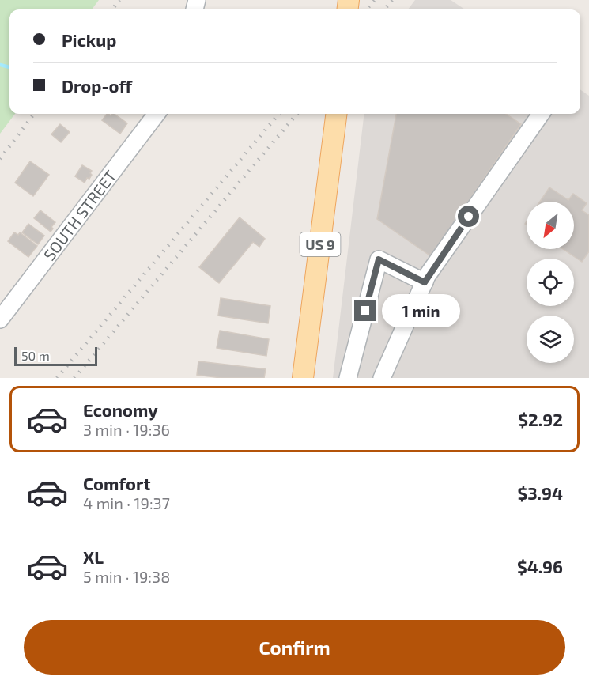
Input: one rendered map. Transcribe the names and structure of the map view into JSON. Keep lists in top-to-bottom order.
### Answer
{
  "streets": {
    "main road": ["US 9"],
    "street": ["SOUTH STREET"]
  },
  "scale_bar": "50 m",
  "north": "bottom left",
  "page": {
    "banner": ["Pickup", "Drop-off"],
    "bubble": "1 min",
    "scale": "50 m",
    "list": [
      {
        "name": "Economy",
        "note": "3 min · 19:36",
        "value": "$2.92"
      },
      {
        "name": "Comfort",
        "note": "4 min · 19:37",
        "value": "$3.94"
      },
      {
        "name": "XL",
        "note": "5 min · 19:38",
        "value": "$4.96"
      }
    ],
    "buttons": "Confirm"
  }
}
